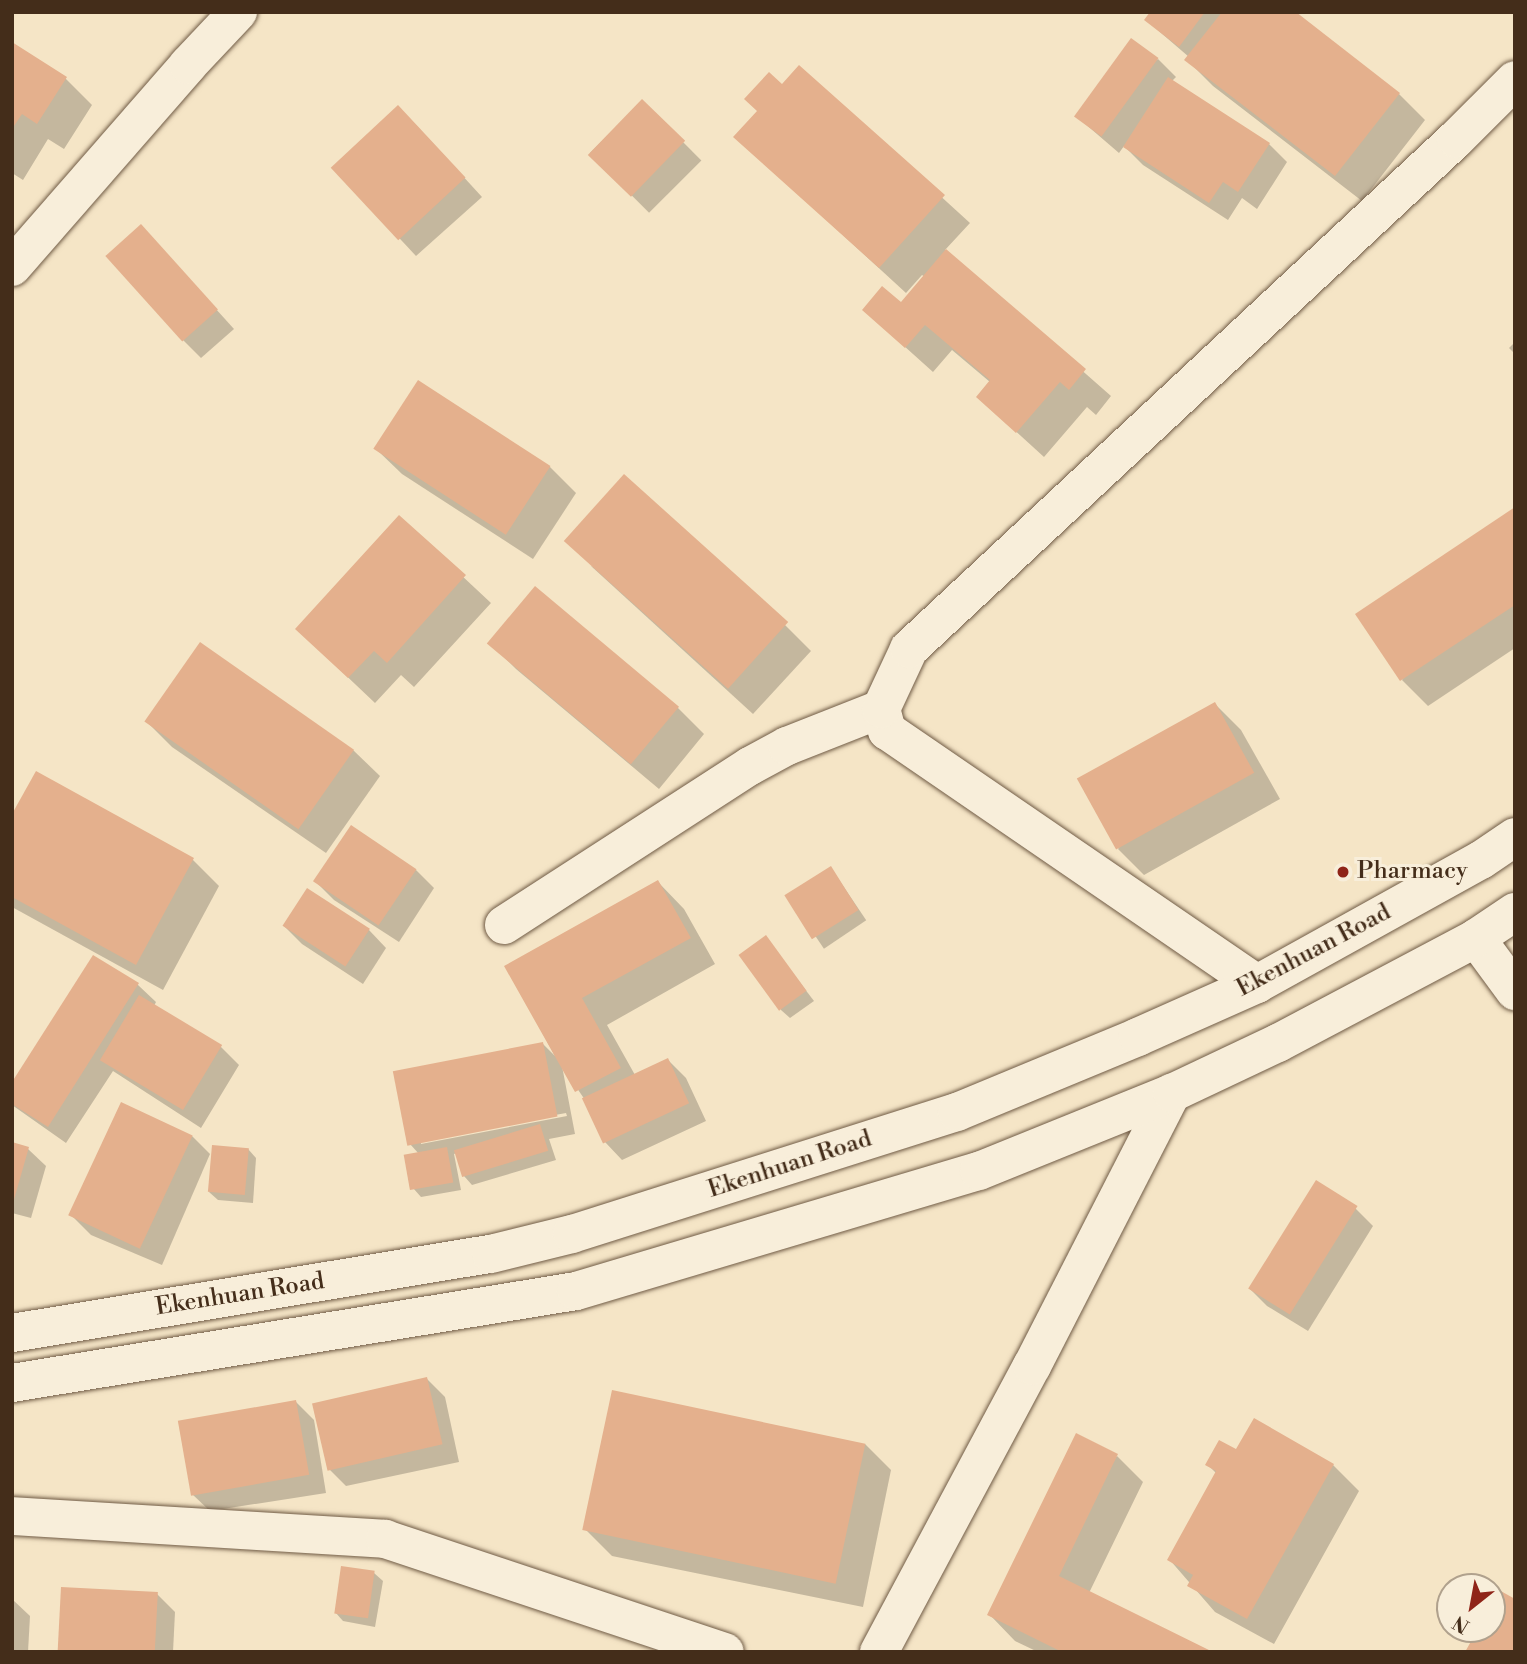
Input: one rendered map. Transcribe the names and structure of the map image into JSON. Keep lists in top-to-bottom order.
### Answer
{
  "streets": {
    "street": ["Ekenhuan Road"]
  },
  "places": ["Pharmacy"],
  "north": "bottom left"
}
